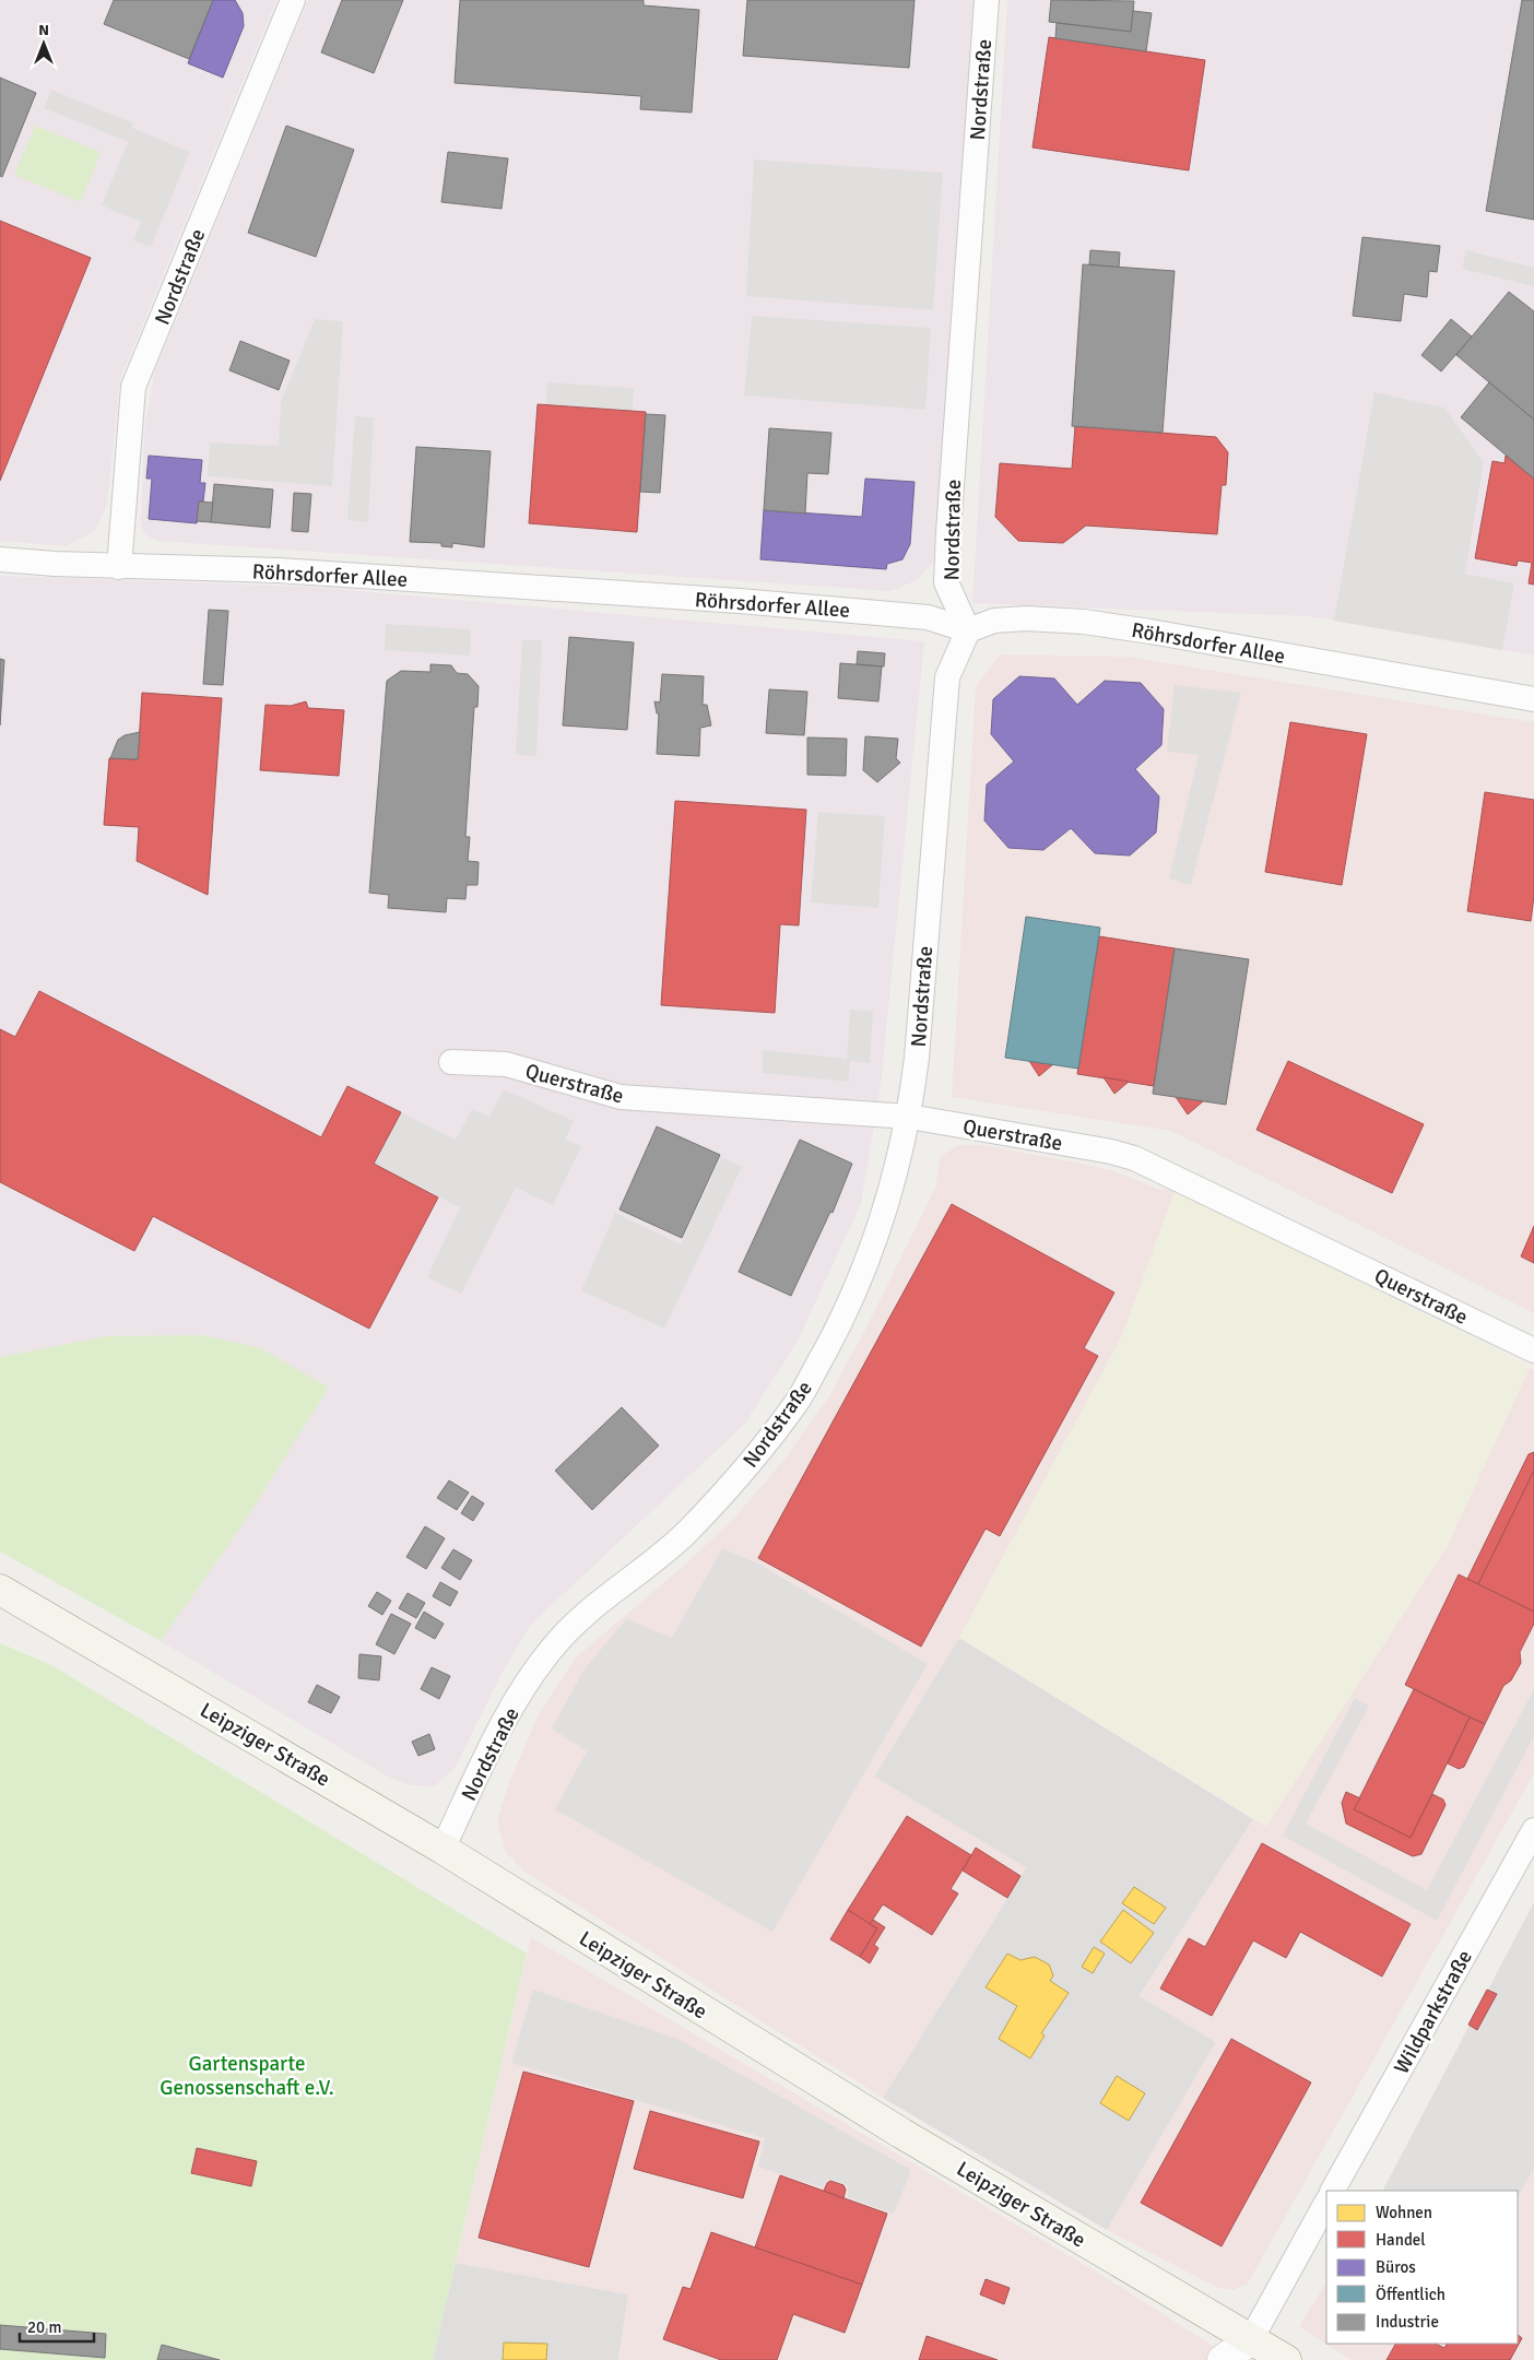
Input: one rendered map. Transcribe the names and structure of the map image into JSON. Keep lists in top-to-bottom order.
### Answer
{
  "streets": {
    "main road": ["Leipziger Straße"],
    "street": [
      "Nordstraße",
      "Röhrsdorfer Allee",
      "Querstraße",
      "Wildparkstraße"
    ]
  },
  "crossings": [
    ["Nordstraße", "Röhrsdorfer Allee"],
    ["Nordstraße", "Querstraße"],
    ["Nordstraße", "Leipziger Straße"]
  ],
  "parks": ["Gartensparte Genossenschaft e.V."],
  "legend": [
    "Wohnen",
    "Handel",
    "Büros",
    "Öffentlich",
    "Industrie"
  ],
  "scale_bar": "20 m",
  "north": "top"
}
